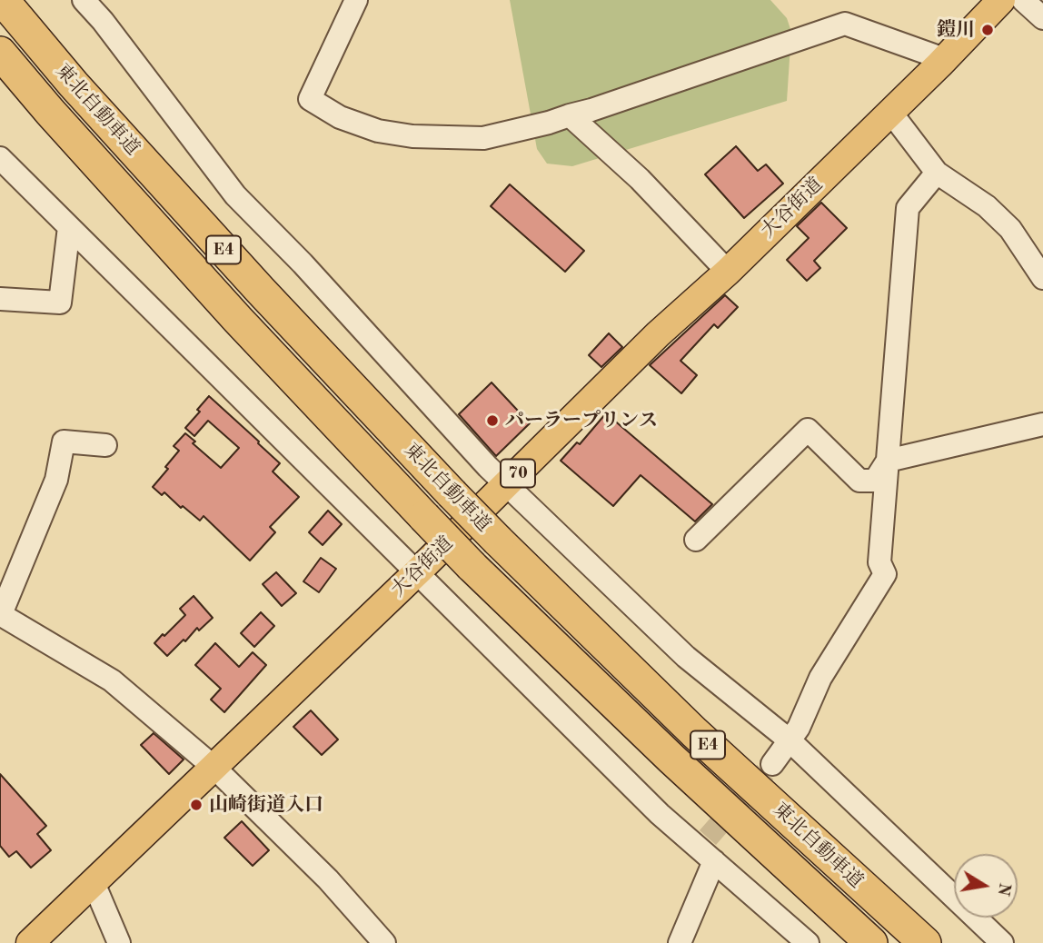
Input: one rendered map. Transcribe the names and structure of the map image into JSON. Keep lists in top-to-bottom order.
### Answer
{
  "streets": {
    "highway": ["東北自動車道", "E4"],
    "main road": ["大谷街道", "70"]
  },
  "places": ["鎧川", "パーラープリンス", "山崎街道入口"],
  "north": "right"
}
